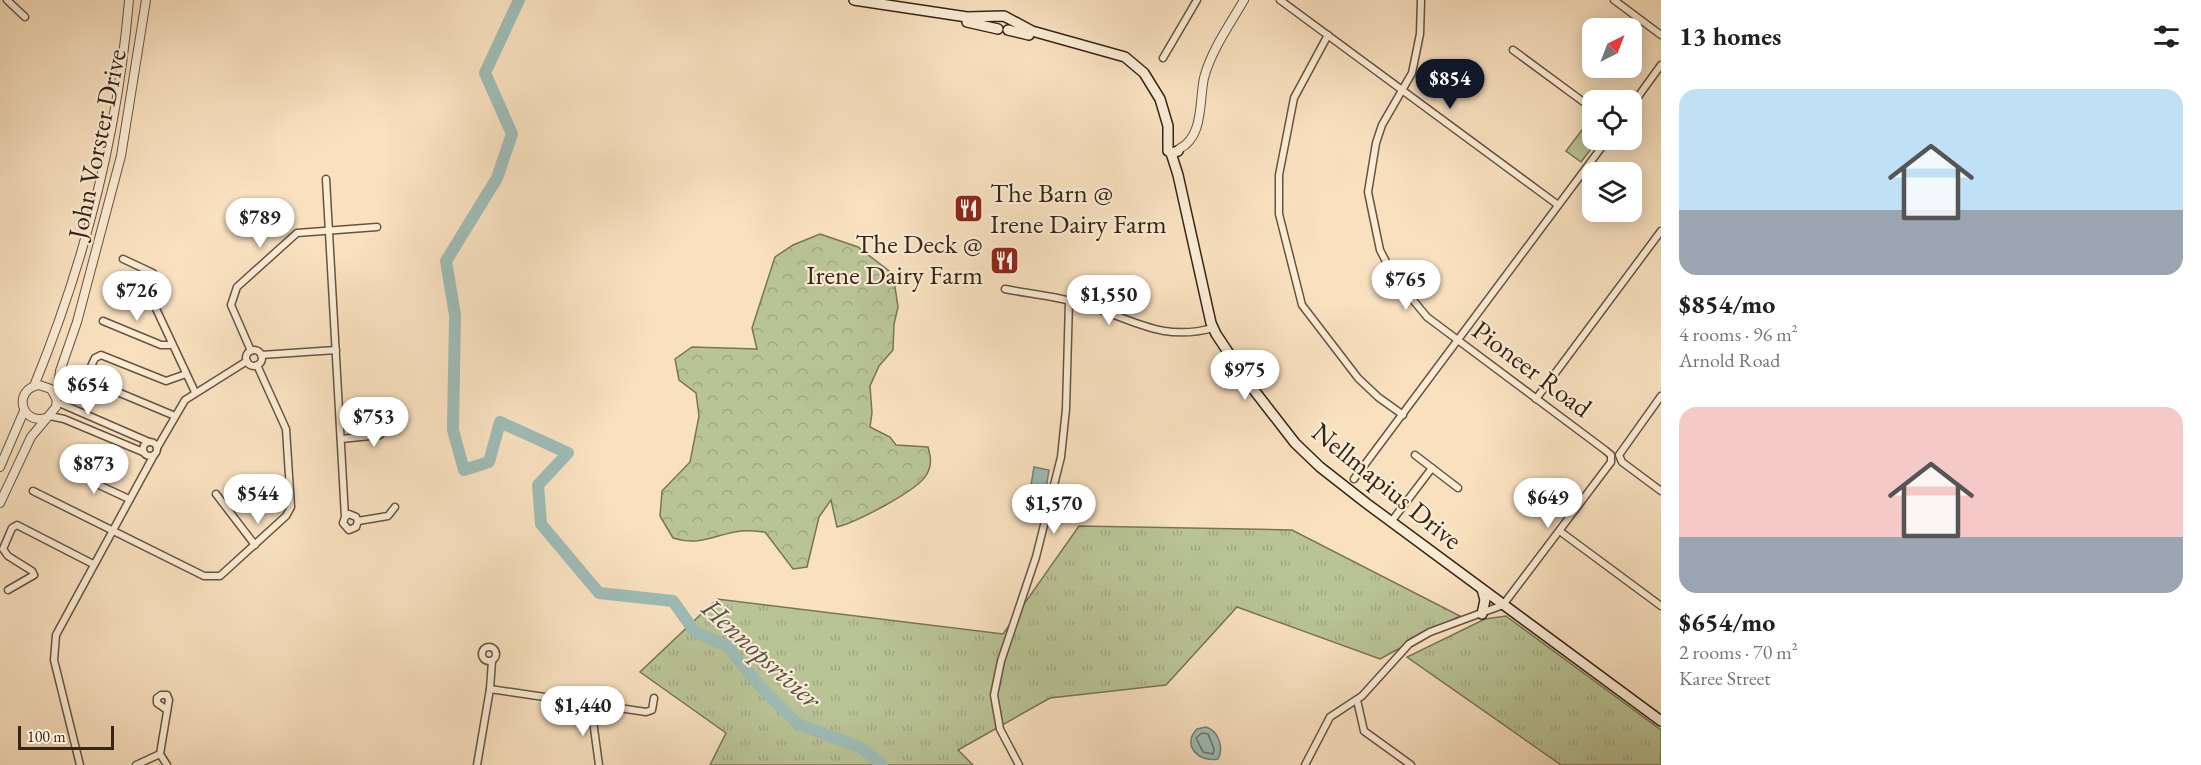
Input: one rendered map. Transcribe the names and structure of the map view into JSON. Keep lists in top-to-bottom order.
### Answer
{
  "streets": {
    "main road": ["Nellmapius Drive"],
    "street": ["John Vorster Drive", "Pioneer Road"]
  },
  "water": ["Hennopsrivier"],
  "places": {
    "restaurant": ["The Barn @ Irene Dairy Farm", "The Deck @ Irene Dairy Farm"]
  },
  "scale_bar": "100 m",
  "north": "top right",
  "page": {
    "heading": "13 homes",
    "price": [
      "$854",
      "$789",
      "$765",
      "$726",
      "$1,550",
      "$975",
      "$654",
      "$753",
      "$873",
      "$544",
      "$649",
      "$1,570",
      "$1,440"
    ],
    "list": [
      {
        "name": "$854/mo",
        "note": "4 rooms · 96 m² · Arnold Road"
      },
      {
        "name": "$654/mo",
        "note": "2 rooms · 70 m² · Karee Street"
      }
    ],
    "scale": "100 m"
  }
}
